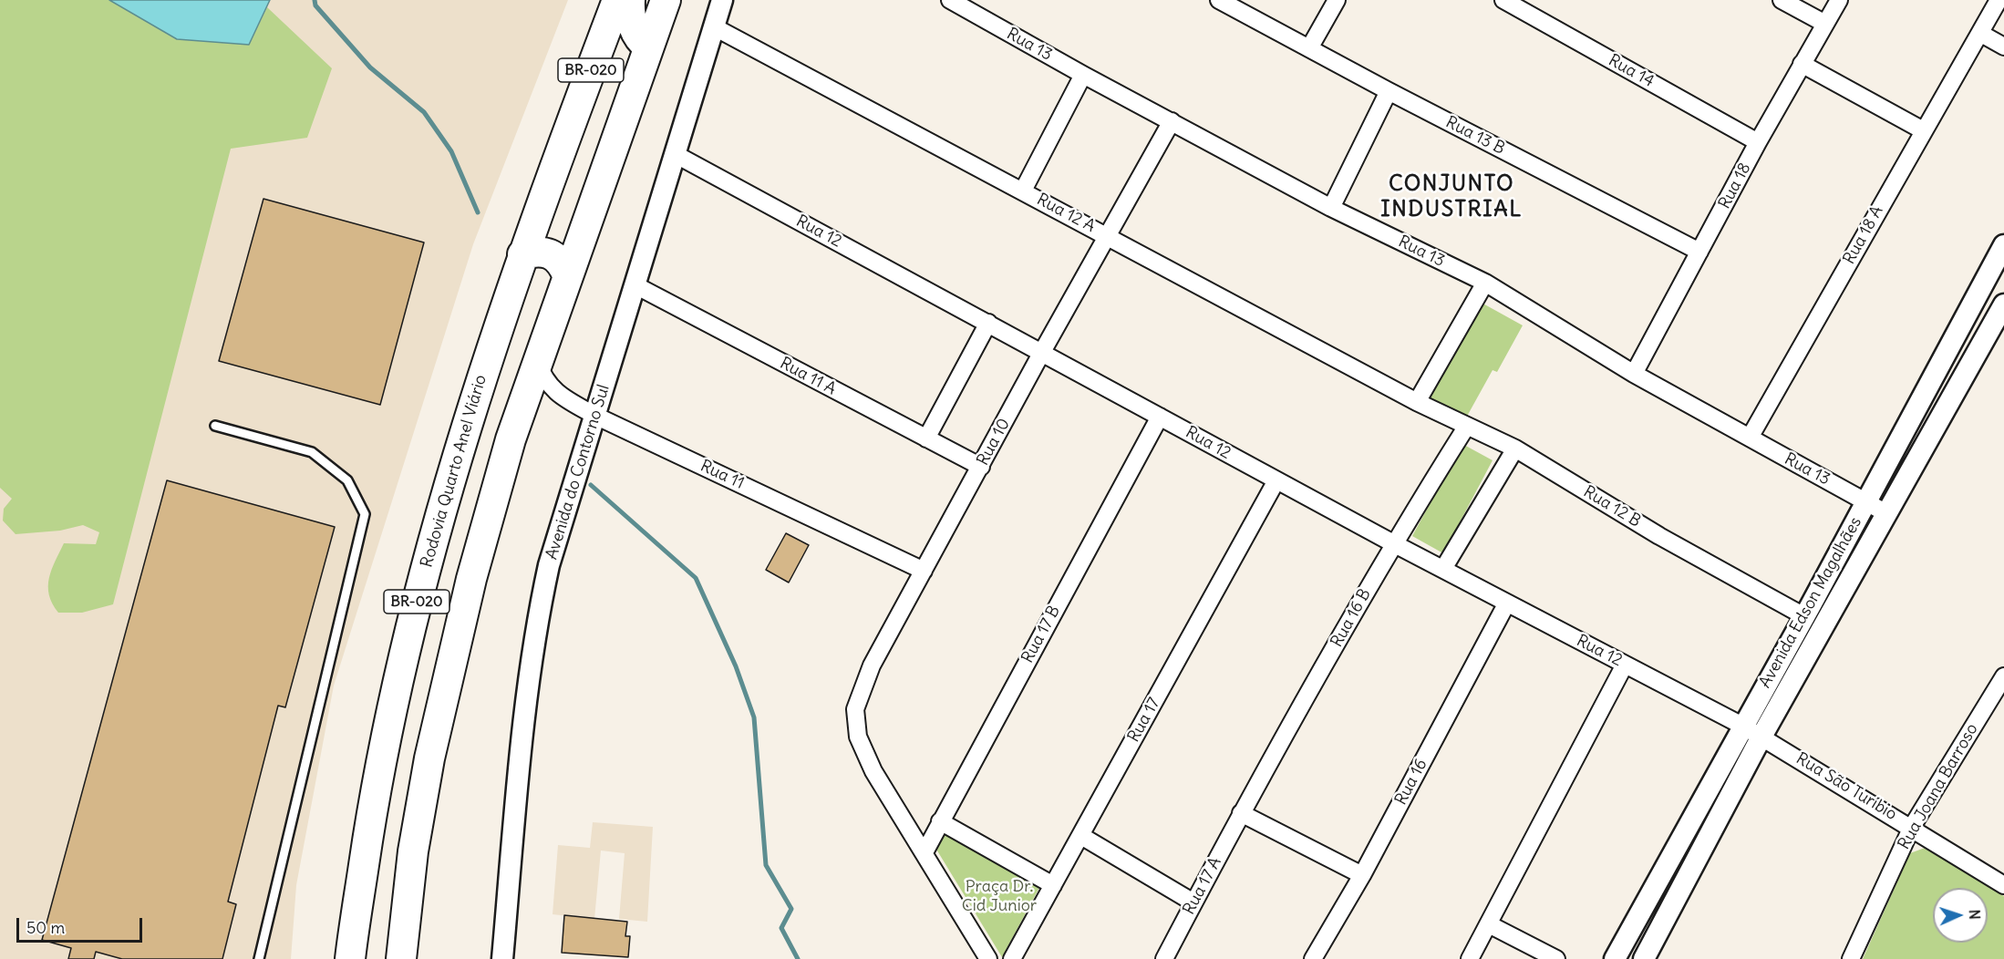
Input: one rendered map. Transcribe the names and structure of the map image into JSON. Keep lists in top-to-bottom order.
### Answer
{
  "streets": {
    "highway": ["BR-020", "Rodovia Quarto Anel Viário"],
    "street": [
      "Rua 13",
      "Rua 14",
      "Rua 13 B",
      "Rua 18",
      "Rua 12 A",
      "Rua 12",
      "Rua 18 A",
      "Rua 11 A",
      "Rua 10",
      "Avenida do Contorno Sul",
      "Rua 11",
      "Rua 12 B",
      "Avenida Edson Magalhães",
      "Rua 16 B",
      "Rua 17 B",
      "Rua 17",
      "Rua 16",
      "Rua São Turíbio",
      "Rua Joana Barroso",
      "Rua 17 A"
    ]
  },
  "crossings": [
    ["Rua 13", "Rua 18"],
    ["Rua 13", "Rua 18 A"],
    ["Rua 13", "Rua 10"],
    ["Rua 13", "Avenida Edson Magalhães"],
    ["BR-020", "Rua 11"],
    ["Rua 14", "Rua 18"],
    ["Rua 13 B", "Rua 18"],
    ["Rua 12 A", "Rua 10"],
    ["Rua 12 A", "Avenida do Contorno Sul"],
    ["Rua 12 A", "Rua 12 B"],
    ["Rua 12", "Rua 10"],
    ["Rua 12", "Avenida do Contorno Sul"],
    ["Rua 12", "Avenida Edson Magalhães"],
    ["Rua 12", "Rua 16 B"],
    ["Rua 12", "Rua 17 B"],
    ["Rua 12", "Rua 17"],
    ["Rua 12", "Rua 16"],
    ["Rua 12", "Rua São Turíbio"],
    ["Rua 11 A", "Rua 10"],
    ["Rua 11 A", "Avenida do Contorno Sul"],
    ["Rua 10", "Rua 11"],
    ["Rua 10", "Rua 17 B"],
    ["Avenida do Contorno Sul", "Rua 11"],
    ["Rua 12 B", "Avenida Edson Magalhães"],
    ["Rua 12 B", "Rua 16 B"],
    ["Avenida Edson Magalhães", "Rua São Turíbio"],
    ["Rua 16 B", "Rua 17 A"],
    ["Rua São Turíbio", "Rua Joana Barroso"]
  ],
  "districts": ["CONJUNTO INDUSTRIAL"],
  "parks": ["Praça Dr. Cid Junior"],
  "scale_bar": "50 m",
  "north": "right"
}
